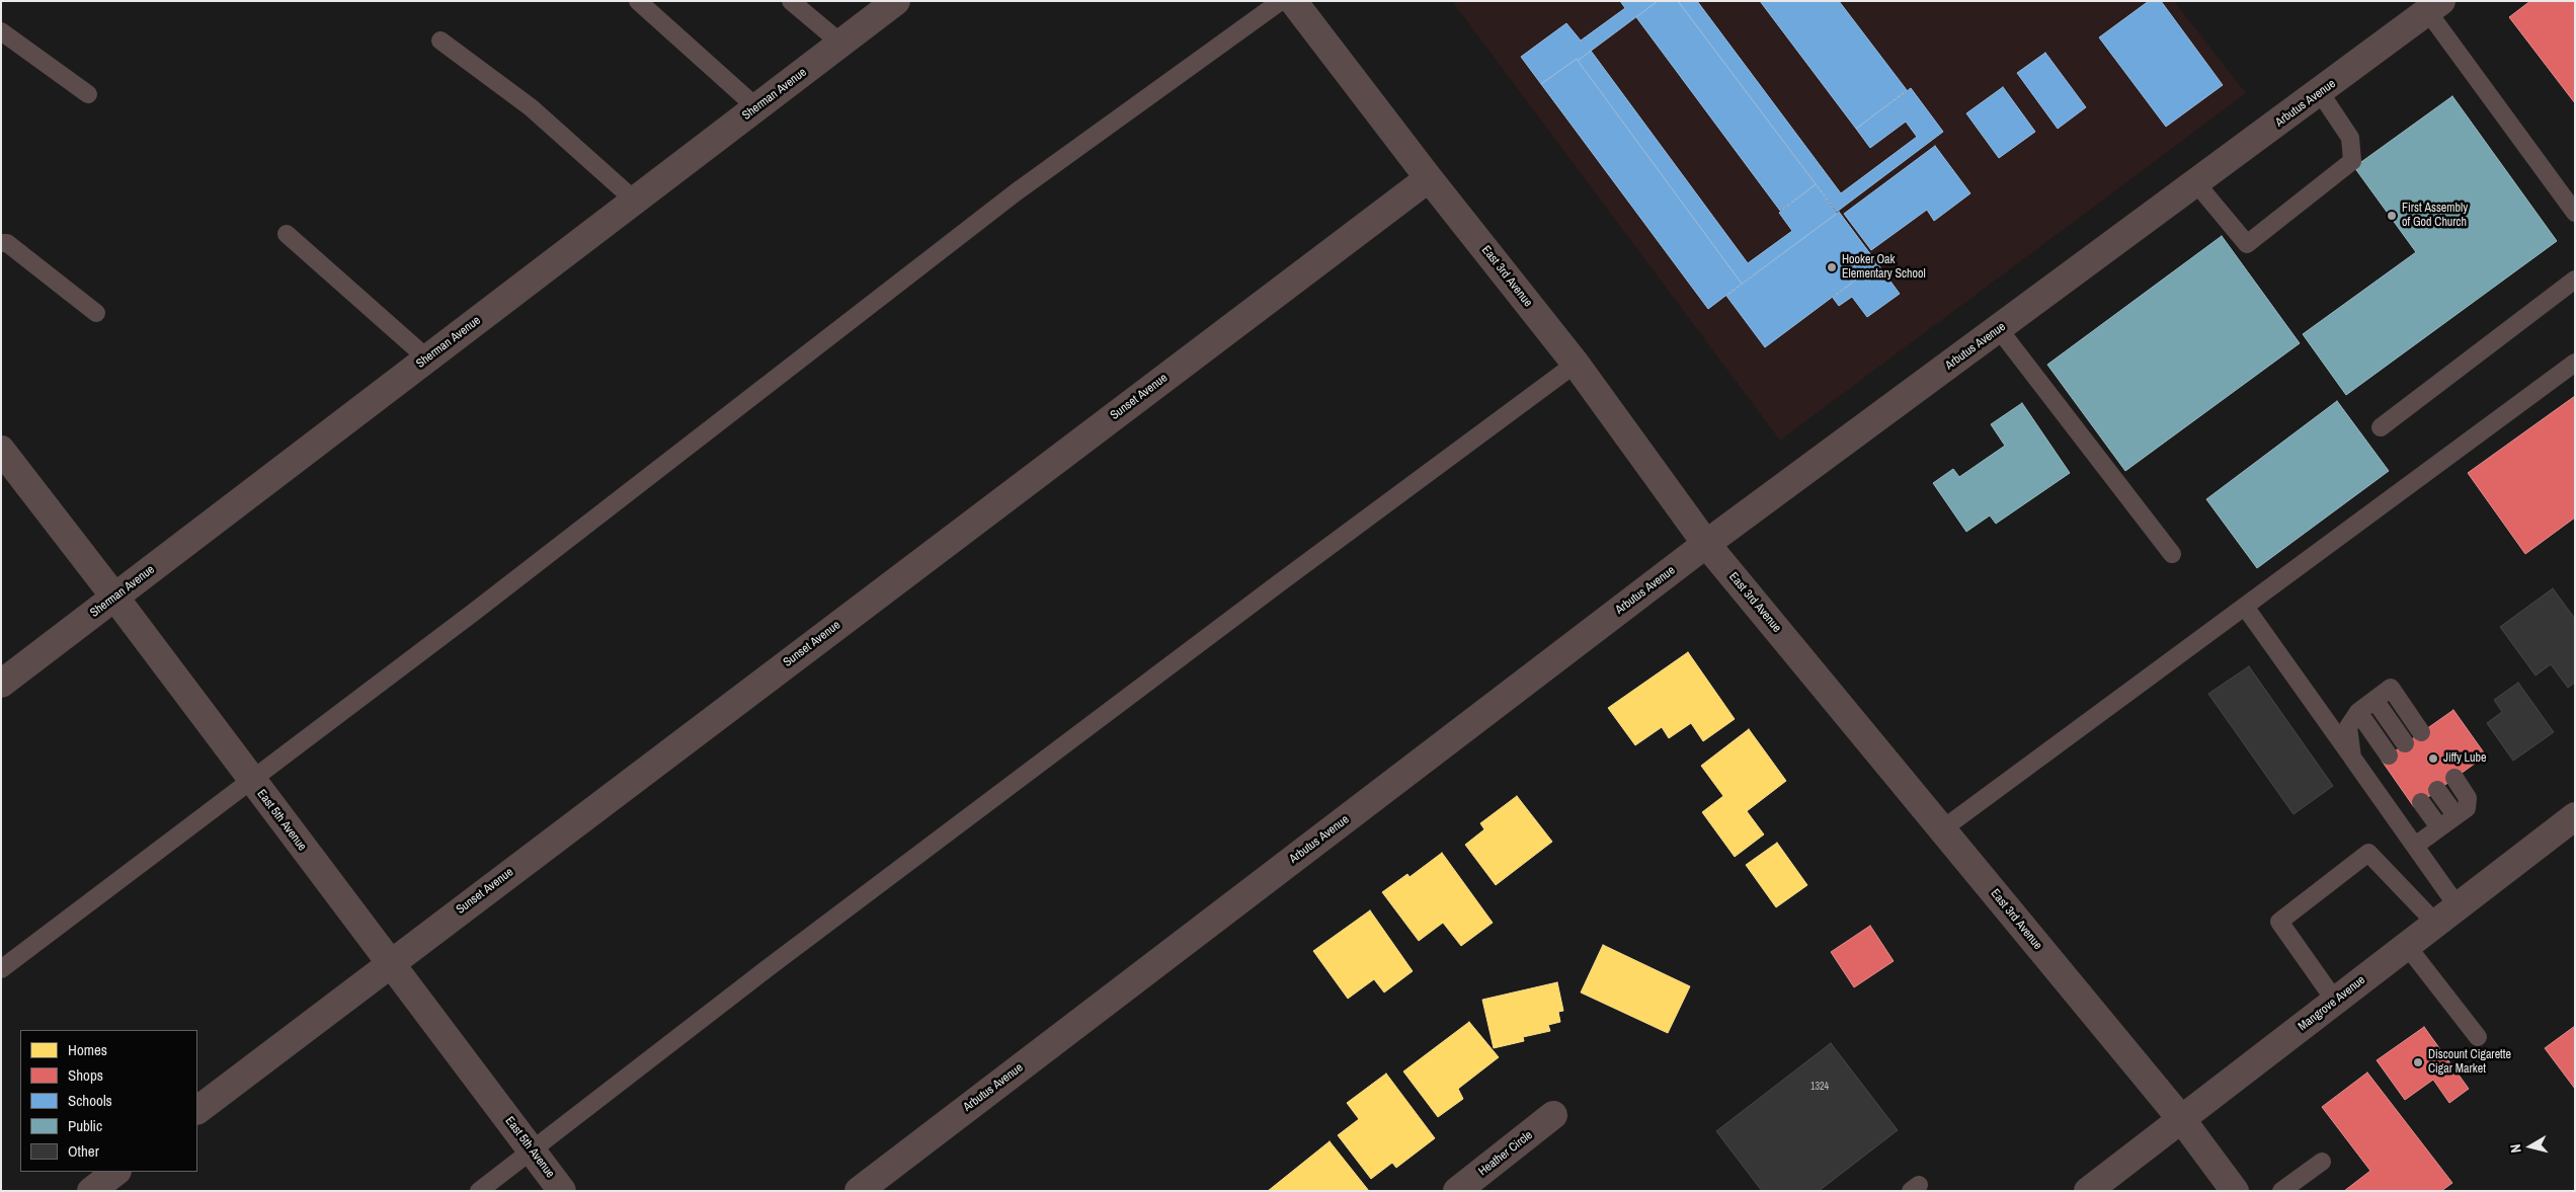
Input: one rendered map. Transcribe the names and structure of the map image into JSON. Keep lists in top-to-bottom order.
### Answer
{
  "streets": {
    "street": [
      "Sherman Avenue",
      "Arbutus Avenue",
      "East 3rd Avenue",
      "Sunset Avenue",
      "East 5th Avenue",
      "Mangrove Avenue",
      "Heather Circle"
    ]
  },
  "crossings": [
    ["Sherman Avenue", "East 5th Avenue"],
    ["Arbutus Avenue", "East 3rd Avenue"],
    ["East 3rd Avenue", "Sunset Avenue"],
    ["East 3rd Avenue", "Mangrove Avenue"],
    ["Sunset Avenue", "East 5th Avenue"]
  ],
  "places": [
    "First Assembly of God Church",
    "Hooker Oak Elementary School",
    "Jiffy Lube",
    "Discount Cigarette Cigar Market"
  ],
  "house_numbers": ["1324"],
  "legend": [
    "Homes",
    "Shops",
    "Schools",
    "Public",
    "Other"
  ],
  "north": "left"
}
